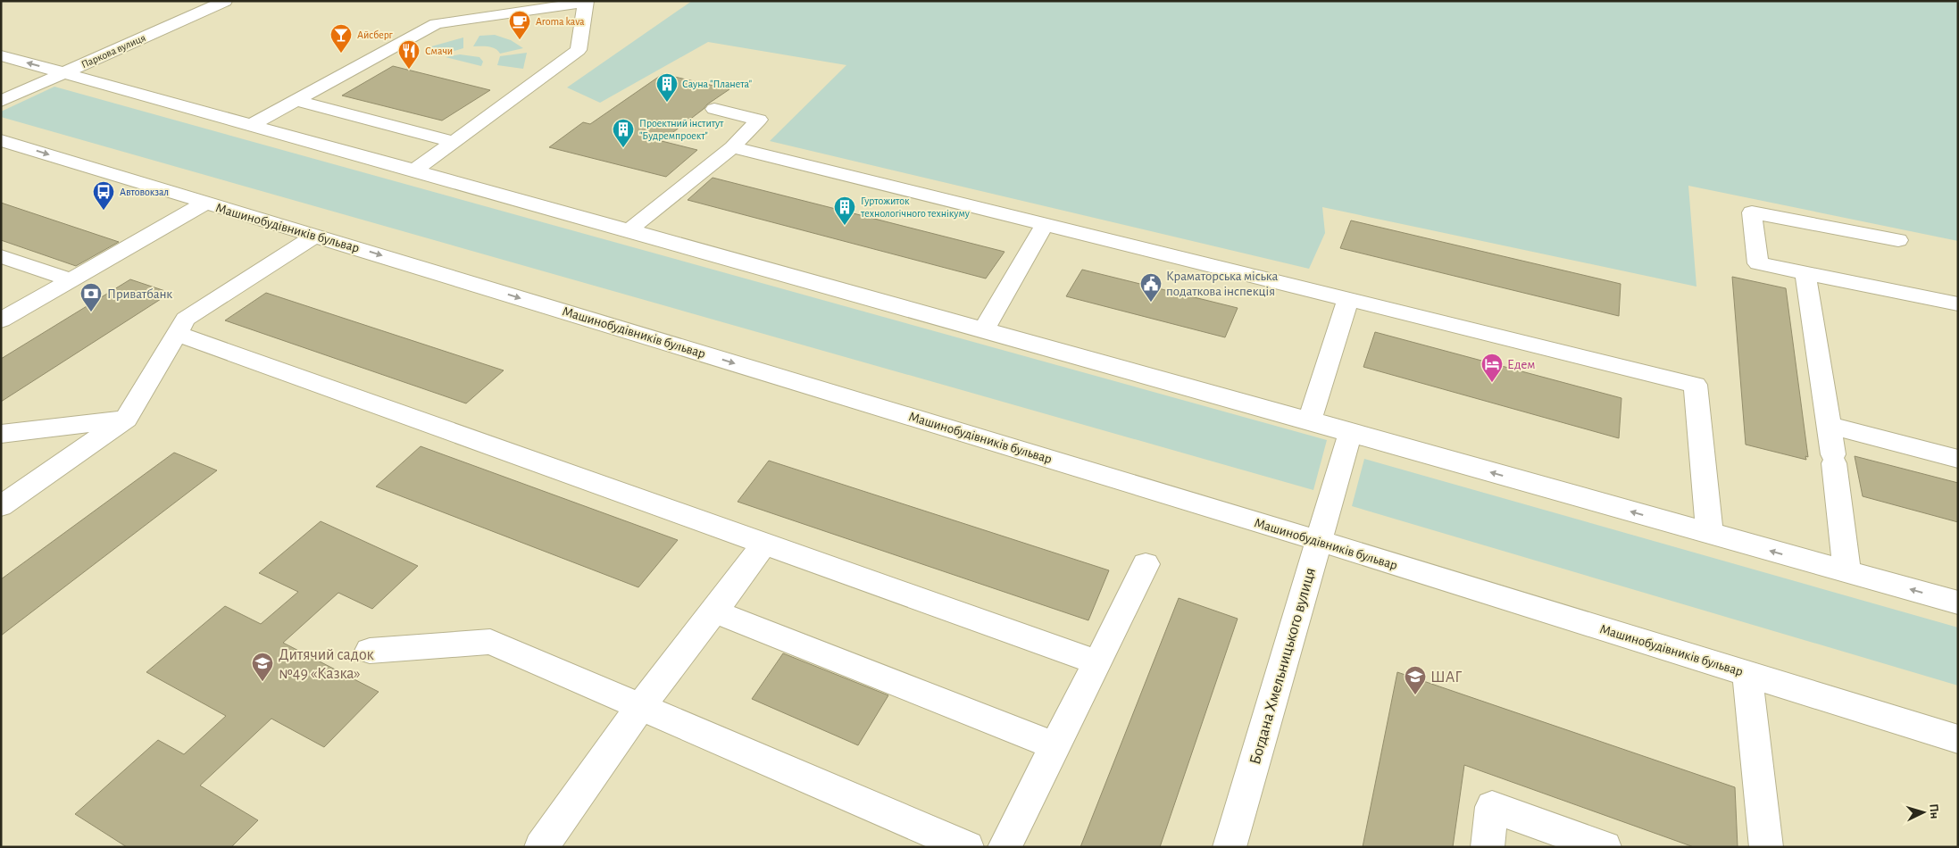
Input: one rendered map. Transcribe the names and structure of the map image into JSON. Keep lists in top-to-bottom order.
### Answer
{
  "streets": {
    "street": ["Паркова вулиця", "Машинобудівників бульвар", "Богдана Хмельницького вулиця"]
  },
  "crossings": [
    ["Машинобудівників бульвар", "Богдана Хмельницького вулиця"]
  ],
  "places": {
    "cafe": ["Aroma kava"],
    "bar": ["Айсберг"],
    "restaurant": ["Смачи"],
    "building": ["Сауна \"Планета\"", "Проектний інститут \"Будремпроект\"", "Гуртожиток технологічного технікуму"],
    "bus stop": ["Автовокзал"],
    "public building": ["Краматорська міська податкова інспекція"],
    "bank": ["Приватбанк"],
    "hotel": ["Едем"],
    "school or university": ["Дитячий садок №49 «Казка»", "ШАГ"]
  },
  "north": "right"
}
